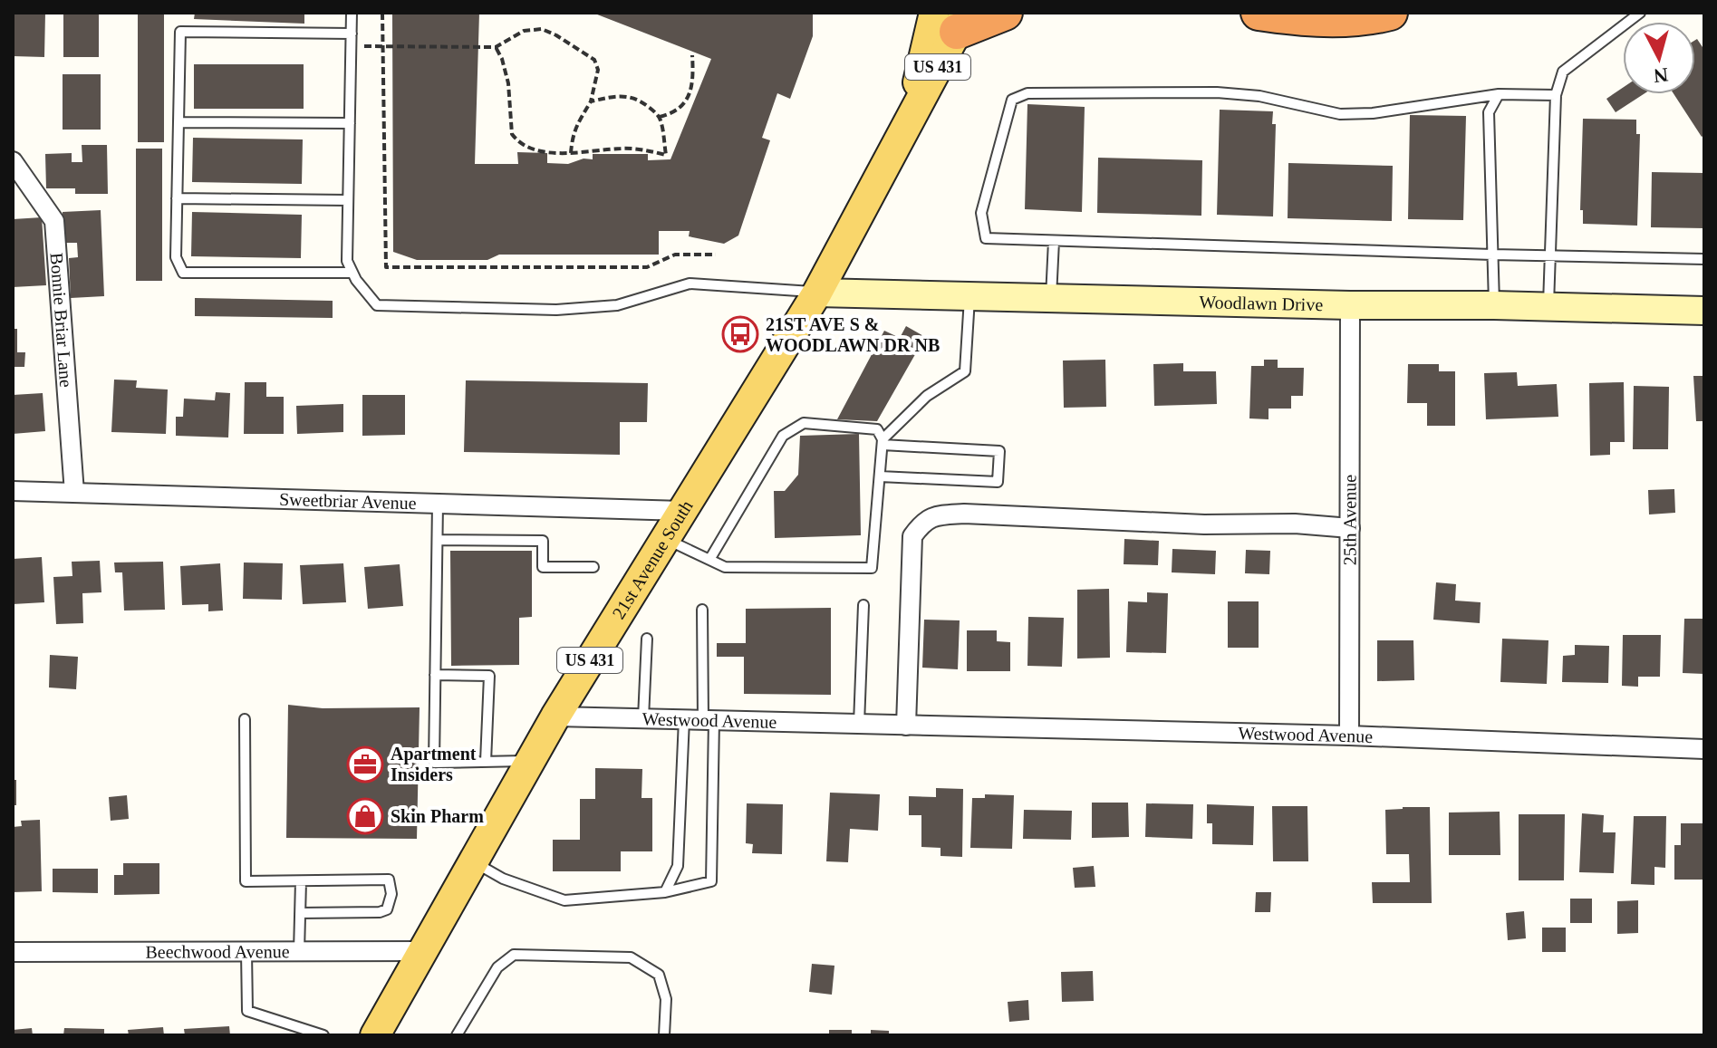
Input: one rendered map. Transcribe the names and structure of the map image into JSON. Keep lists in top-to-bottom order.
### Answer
{
  "streets": {
    "main road": ["US 431", "Woodlawn Drive", "21st Avenue South"],
    "street": [
      "Bonnie Briar Lane",
      "Sweetbriar Avenue",
      "25th Avenue",
      "Westwood Avenue",
      "Beechwood Avenue"
    ]
  },
  "crossings": [
    ["Woodlawn Drive", "25th Avenue"],
    ["Woodlawn Drive", "21st Avenue South"],
    ["Bonnie Briar Lane", "Sweetbriar Avenue"],
    ["Sweetbriar Avenue", "21st Avenue South"],
    ["25th Avenue", "Westwood Avenue"],
    ["21st Avenue South", "Westwood Avenue"],
    ["21st Avenue South", "Beechwood Avenue"]
  ],
  "places": {
    "bus stop": ["21ST AVE S & WOODLAWN DR NB"],
    "office": ["Apartment Insiders"],
    "shop": ["Skin Pharm"]
  },
  "north": "bottom"
}
